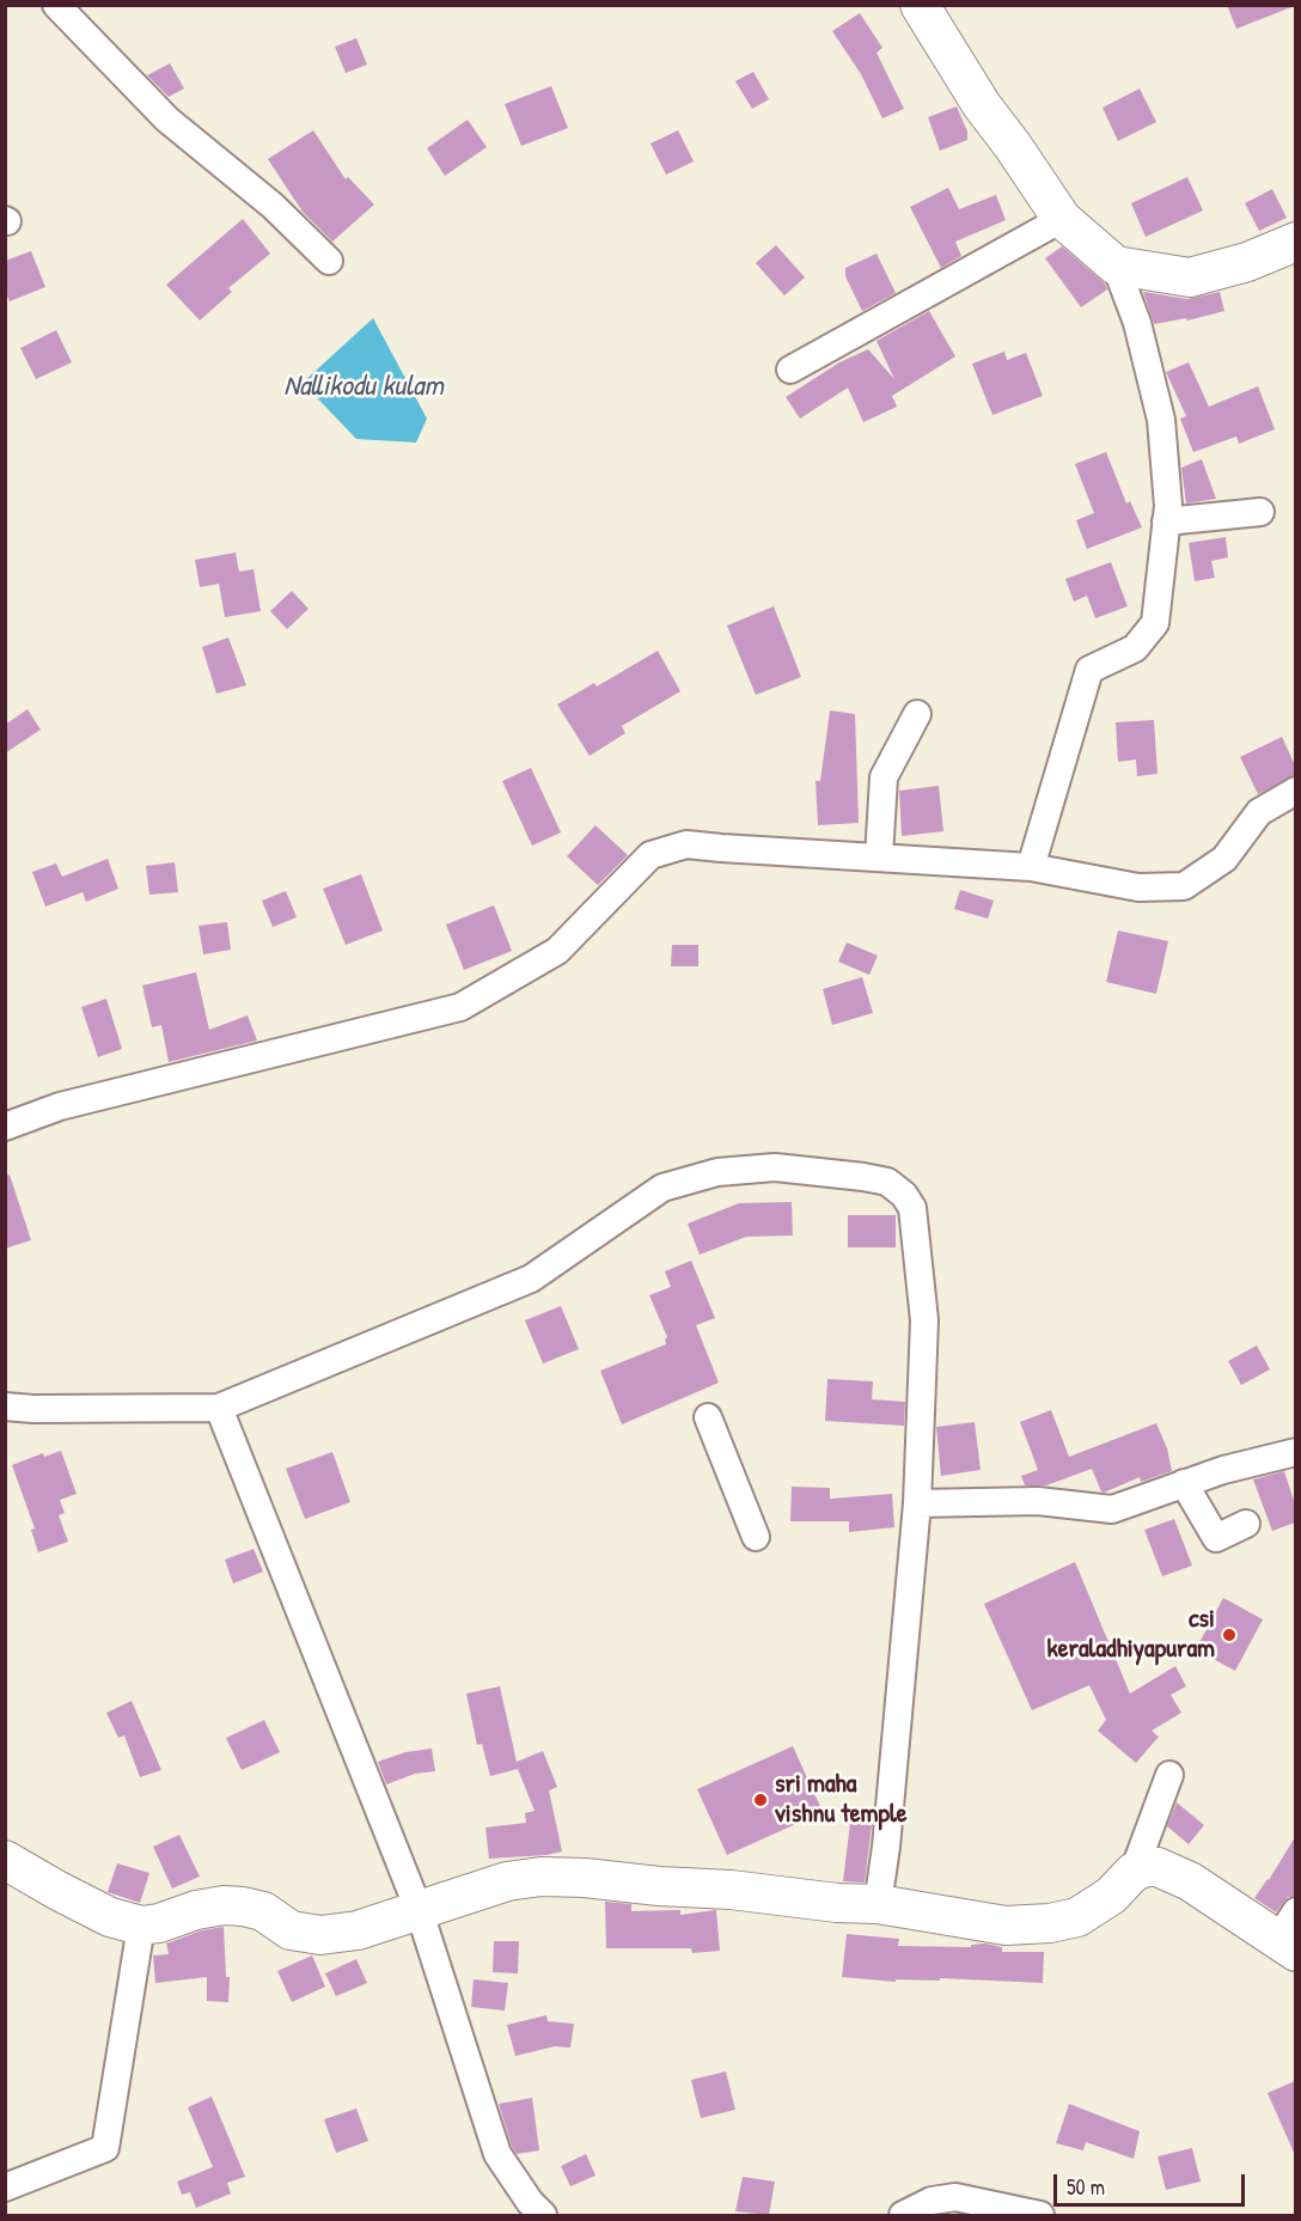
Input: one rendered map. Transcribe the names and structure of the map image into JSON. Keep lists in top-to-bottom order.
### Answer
{
  "water": ["Nallikodu kulam"],
  "places": ["csi keraladhiyapuram", "sri maha vishnu temple"],
  "scale_bar": "50 m"
}
